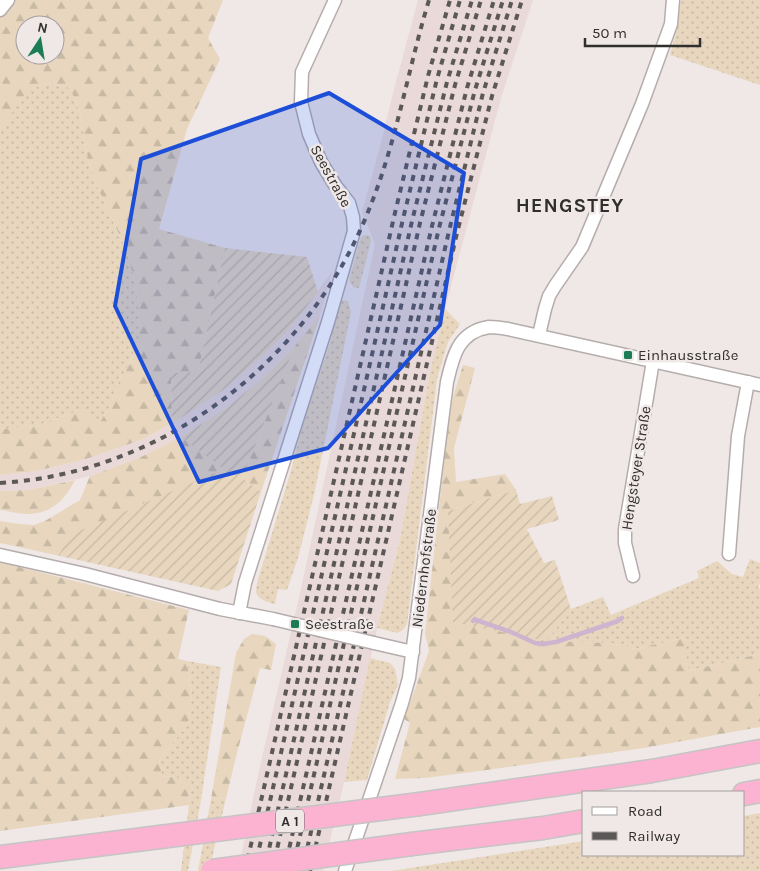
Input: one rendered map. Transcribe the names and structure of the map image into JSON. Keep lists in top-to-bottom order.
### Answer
{
  "streets": {
    "highway": ["A 1"],
    "street": ["Seestraße", "Hengsteyer Straße", "Niedernhofstraße"]
  },
  "districts": ["HENGSTEY"],
  "places": {
    "transit": ["Einhausstraße", "Seestraße"]
  },
  "legend": ["Road", "Railway"],
  "scale_bar": "50 m",
  "north": "top"
}
